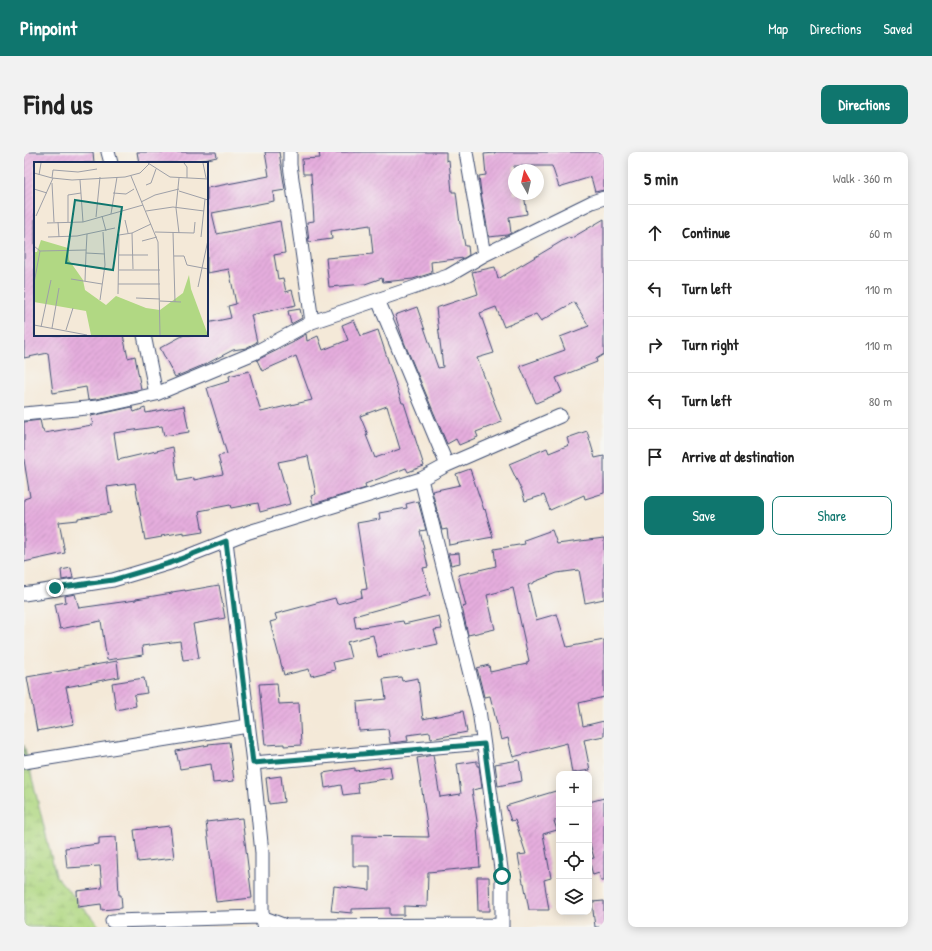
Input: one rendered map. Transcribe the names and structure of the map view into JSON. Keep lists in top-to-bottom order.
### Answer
{
  "north": "top",
  "page": {
    "header": "Pinpoint",
    "nav": ["Map", "Directions", "Saved"],
    "title": "Find us",
    "buttons": [
      "Directions",
      ["Save", "Share"]
    ],
    "heading": ["5 min", "Walk · 360 m"],
    "list": [
      ["Continue", "60 m"],
      ["Turn left", "110 m"],
      ["Turn right", "110 m"],
      ["Turn left", "80 m"],
      "Arrive at destination"
    ],
    "map_buttons": ["+", "−"]
  }
}
